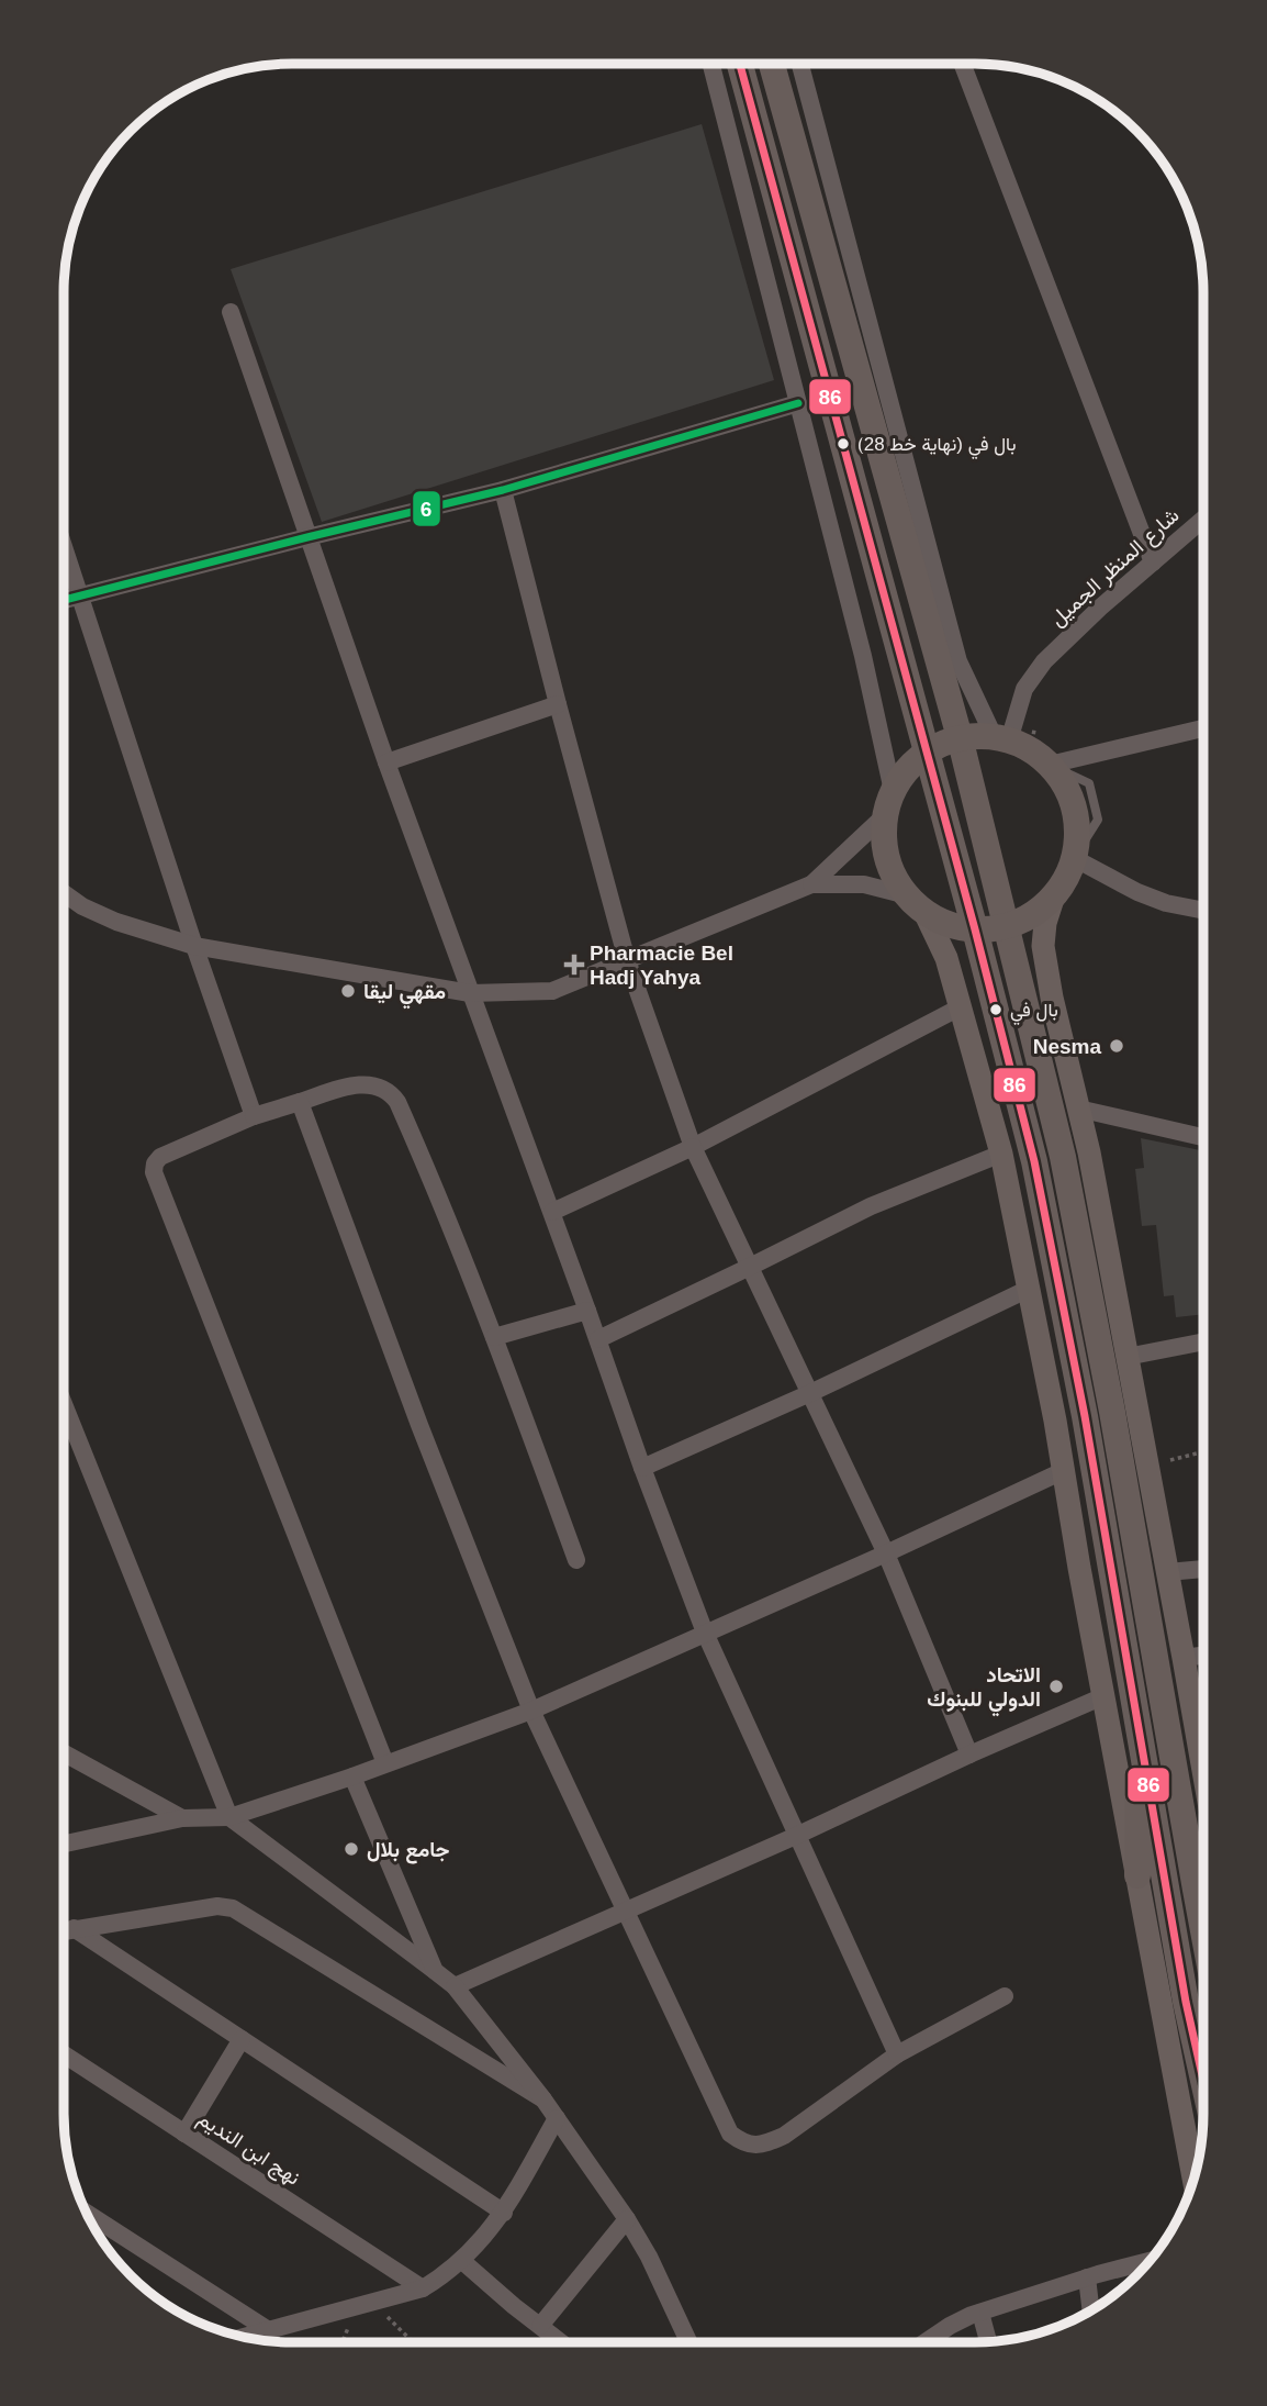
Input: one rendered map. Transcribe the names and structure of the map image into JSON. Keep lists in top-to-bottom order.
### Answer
{
  "streets": {
    "street": ["شارع المنظر الجميل", "نهج ابن النديم"]
  },
  "places": {
    "other": [
      "بال في (نهاية خط 28)",
      "مقهي ليقا",
      "بال في",
      "Nesma",
      "الاتحاد الدولي للبنوك",
      "جامع بلال"
    ],
    "health": ["Pharmacie Bel Hadj Yahya"]
  },
  "lines": ["transit line 86", "transit line 6"]
}
